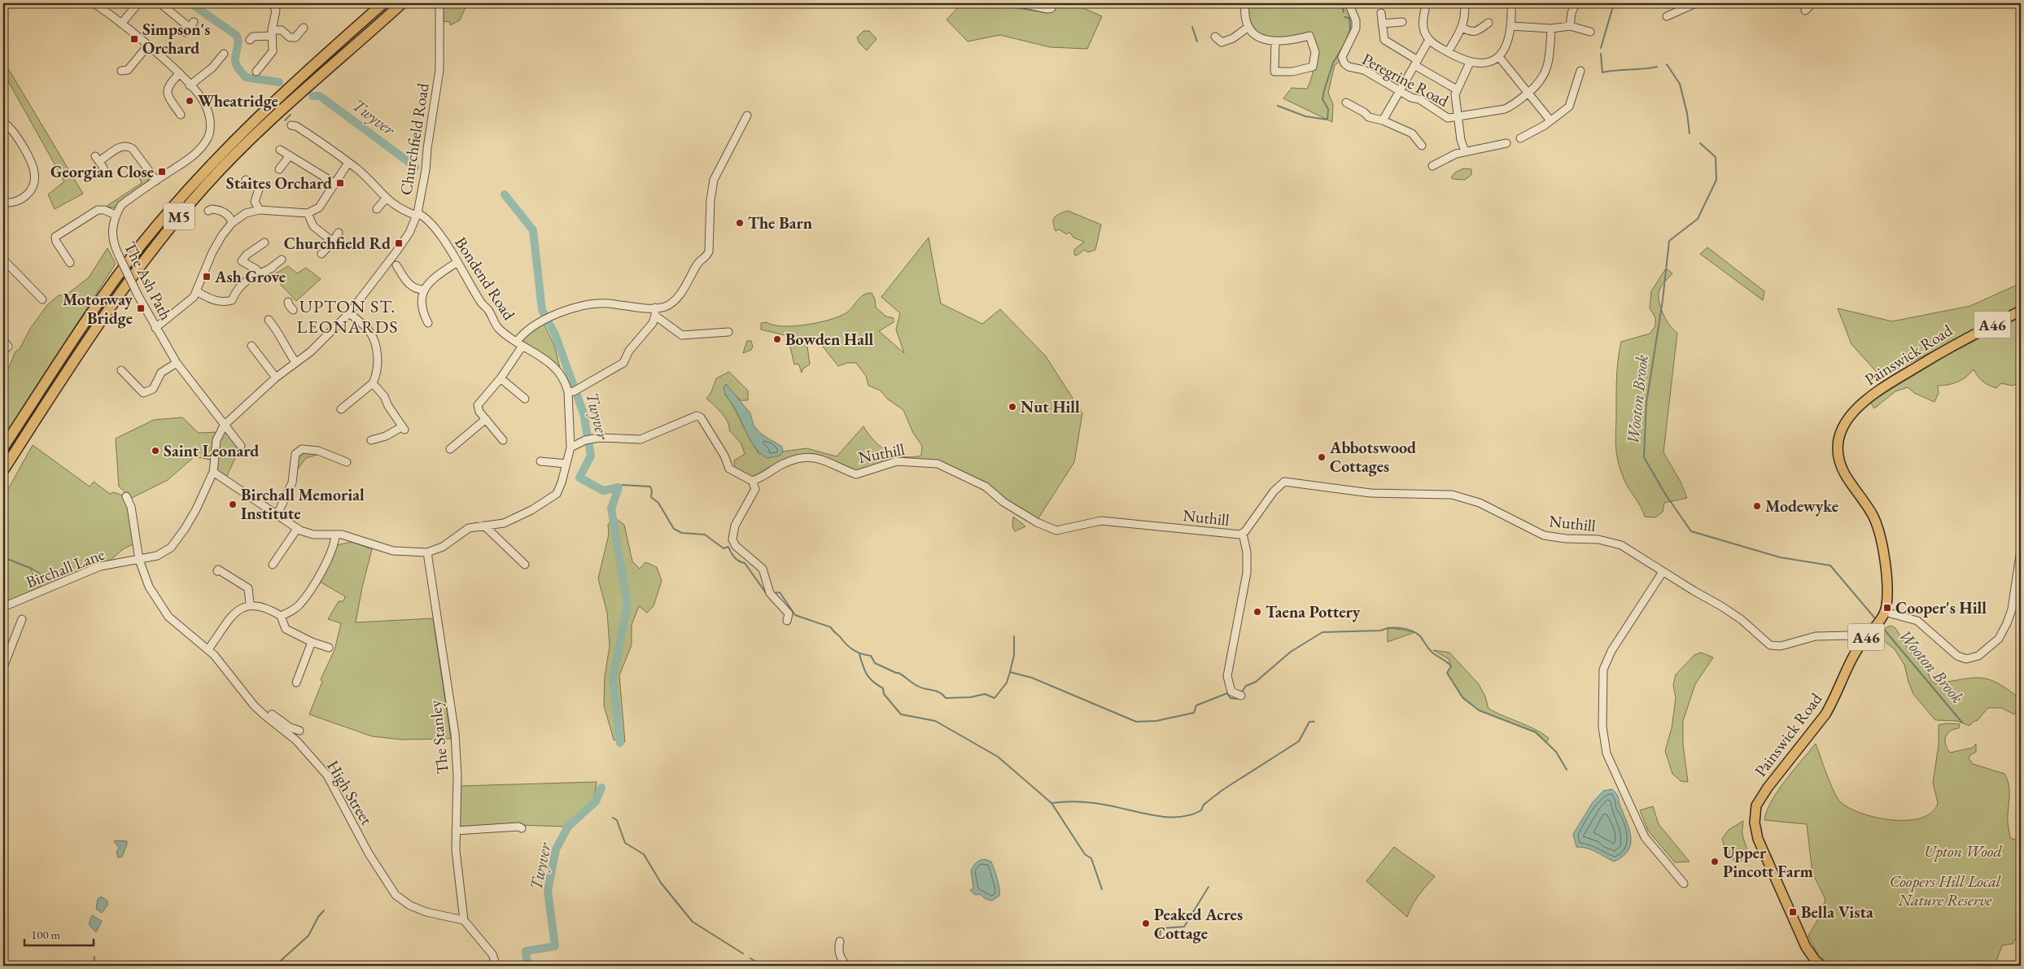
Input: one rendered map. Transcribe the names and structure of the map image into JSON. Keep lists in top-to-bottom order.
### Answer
{
  "streets": {
    "highway": ["M5"],
    "main road": ["A46", "Painswick Road"],
    "street": [
      "Peregrine Road",
      "Churchfield Road",
      "Bondend Road",
      "The Ash Path",
      "Nuthill",
      "Birchall Lane",
      "The Stanley",
      "High Street"
    ]
  },
  "crossings": [
    ["Churchfield Road", "Bondend Road"],
    ["Churchfield Road", "The Ash Path"],
    ["Churchfield Road", "Birchall Lane"],
    ["Bondend Road", "Birchall Lane"],
    ["Bondend Road", "The Stanley"],
    ["Painswick Road", "Nuthill"],
    ["Birchall Lane", "High Street"],
    ["The Stanley", "High Street"]
  ],
  "districts": ["UPTON ST. LEONARDS"],
  "water": ["Twyver", "Wooton Brook"],
  "parks": ["Upton Wood", "Coopers Hill Local Nature Reserve"],
  "places": {
    "transit": [
      "Simpson's Orchard",
      "Georgian Close",
      "Staites Orchard",
      "Churchfield Rd",
      "Ash Grove",
      "Motorway Bridge",
      "Cooper's Hill",
      "Bella Vista"
    ],
    "other": [
      "Wheatridge",
      "The Barn",
      "Bowden Hall",
      "Nut Hill",
      "Saint Leonard",
      "Abbotswood Cottages",
      "Birchall Memorial Institute",
      "Modewyke",
      "Taena Pottery",
      "Upper Pincott Farm",
      "Peaked Acres Cottage"
    ]
  },
  "scale_bar": "100 m"
}
